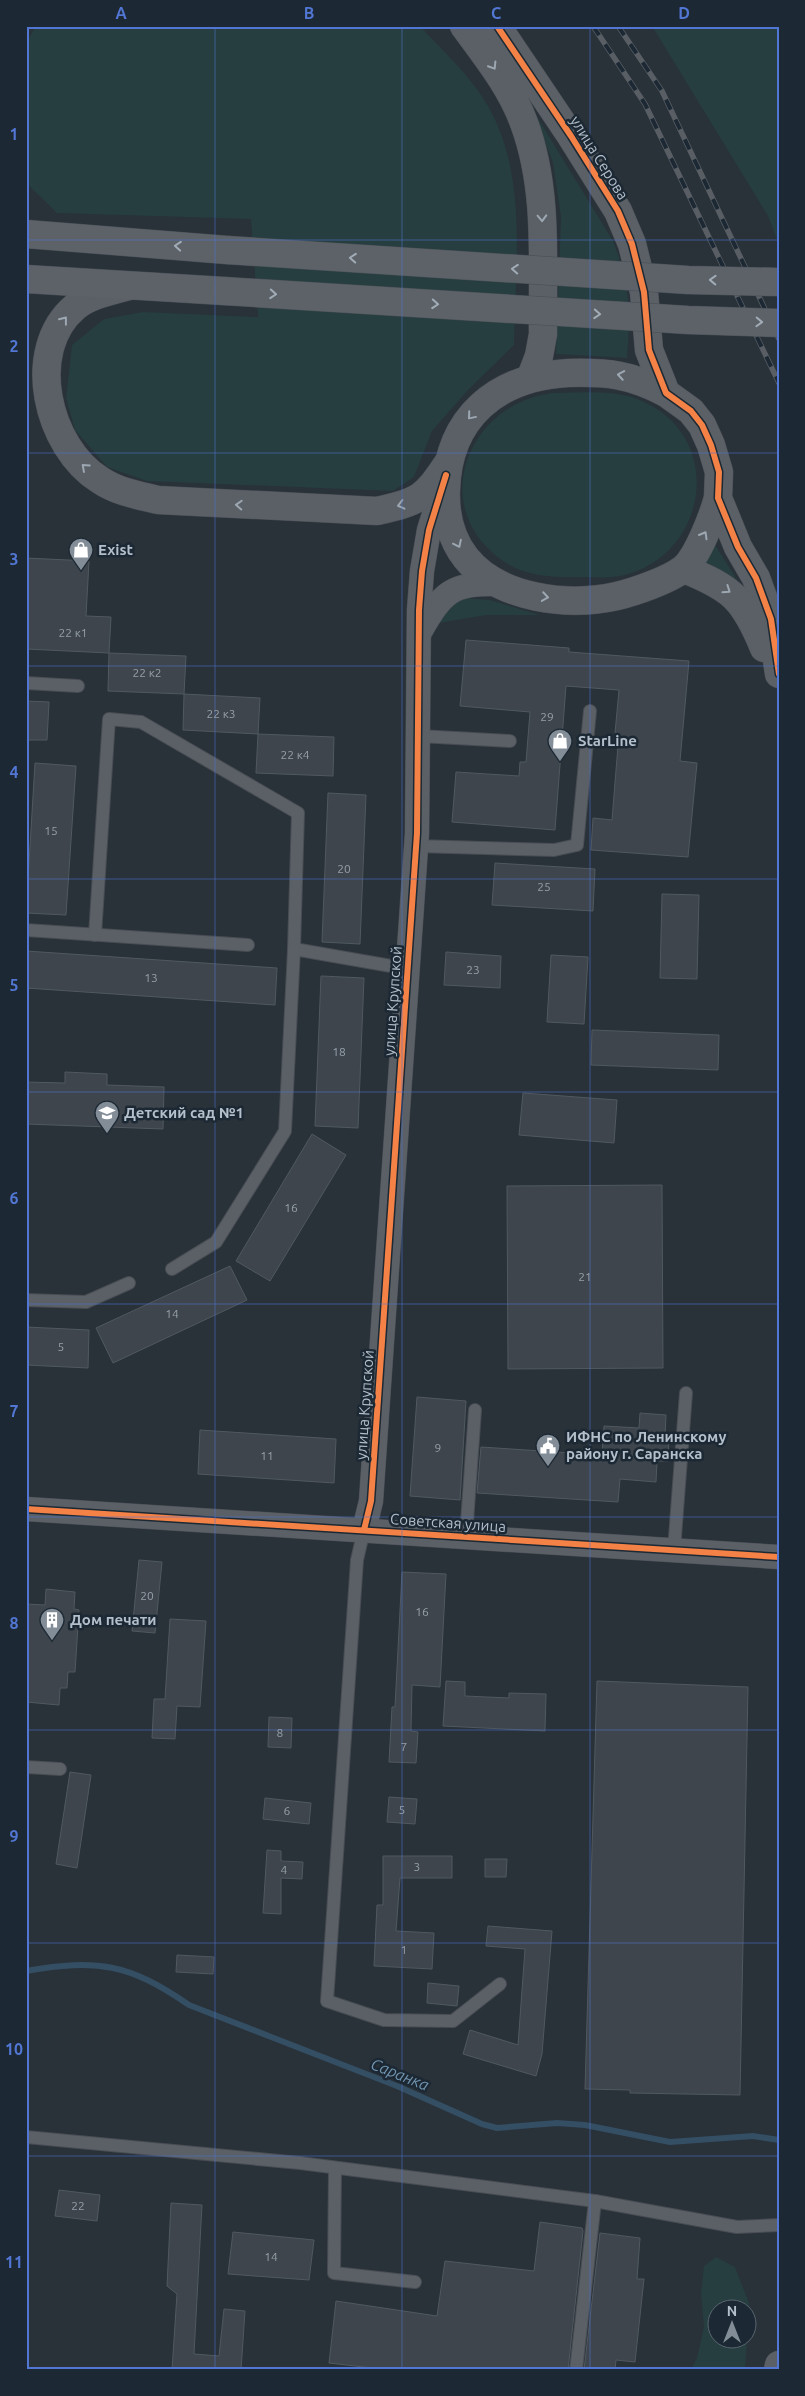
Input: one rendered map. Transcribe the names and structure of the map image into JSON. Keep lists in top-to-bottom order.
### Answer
{
  "streets": {
    "street": ["улица Серова", "улица Крупской", "Советская улица"]
  },
  "crossings": [
    ["улица Крупской", "Советская улица"]
  ],
  "water": ["Саранка"],
  "places": {
    "shop": ["Exist", "StarLine"],
    "school or university": ["Детский сад №1"],
    "public building": ["ИФНС по Ленинскому району г. Саранска"],
    "building": ["Дом печати"]
  },
  "house_numbers": [
    "22 к1",
    "22 к2",
    "22 к3",
    "29",
    "22 к4",
    "15",
    "20",
    "25",
    "23",
    "13",
    "18",
    "16",
    "21",
    "14",
    "5",
    "9",
    "11",
    "20",
    "16",
    "8",
    "7",
    "5",
    "6",
    "3",
    "4",
    "1",
    "22",
    "14"
  ],
  "north": "top",
  "grid": {
    "columns": [
      "A",
      "B",
      "C",
      "D"
    ],
    "rows": [
      "1",
      "2",
      "3",
      "4",
      "5",
      "6",
      "7",
      "8",
      "9",
      "10",
      "11"
    ]
  }
}
